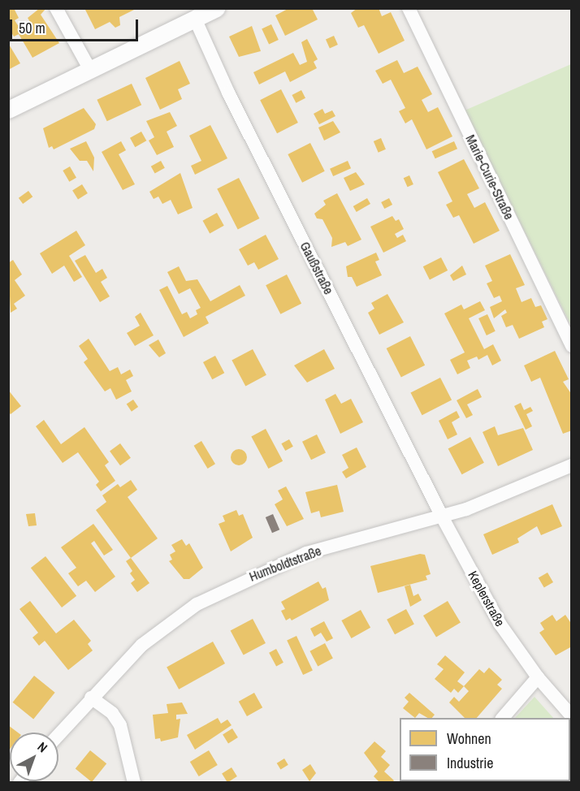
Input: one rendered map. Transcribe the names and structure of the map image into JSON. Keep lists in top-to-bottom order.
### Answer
{
  "streets": {
    "street": [
      "Marie-Curie-Straße",
      "Gaußstraße",
      "Humboldtstraße",
      "Keplerstraße"
    ]
  },
  "crossings": [
    ["Gaußstraße", "Humboldtstraße"],
    ["Gaußstraße", "Keplerstraße"],
    ["Humboldtstraße", "Keplerstraße"]
  ],
  "legend": ["Wohnen", "Industrie"],
  "scale_bar": "50 m",
  "north": "top right"
}
